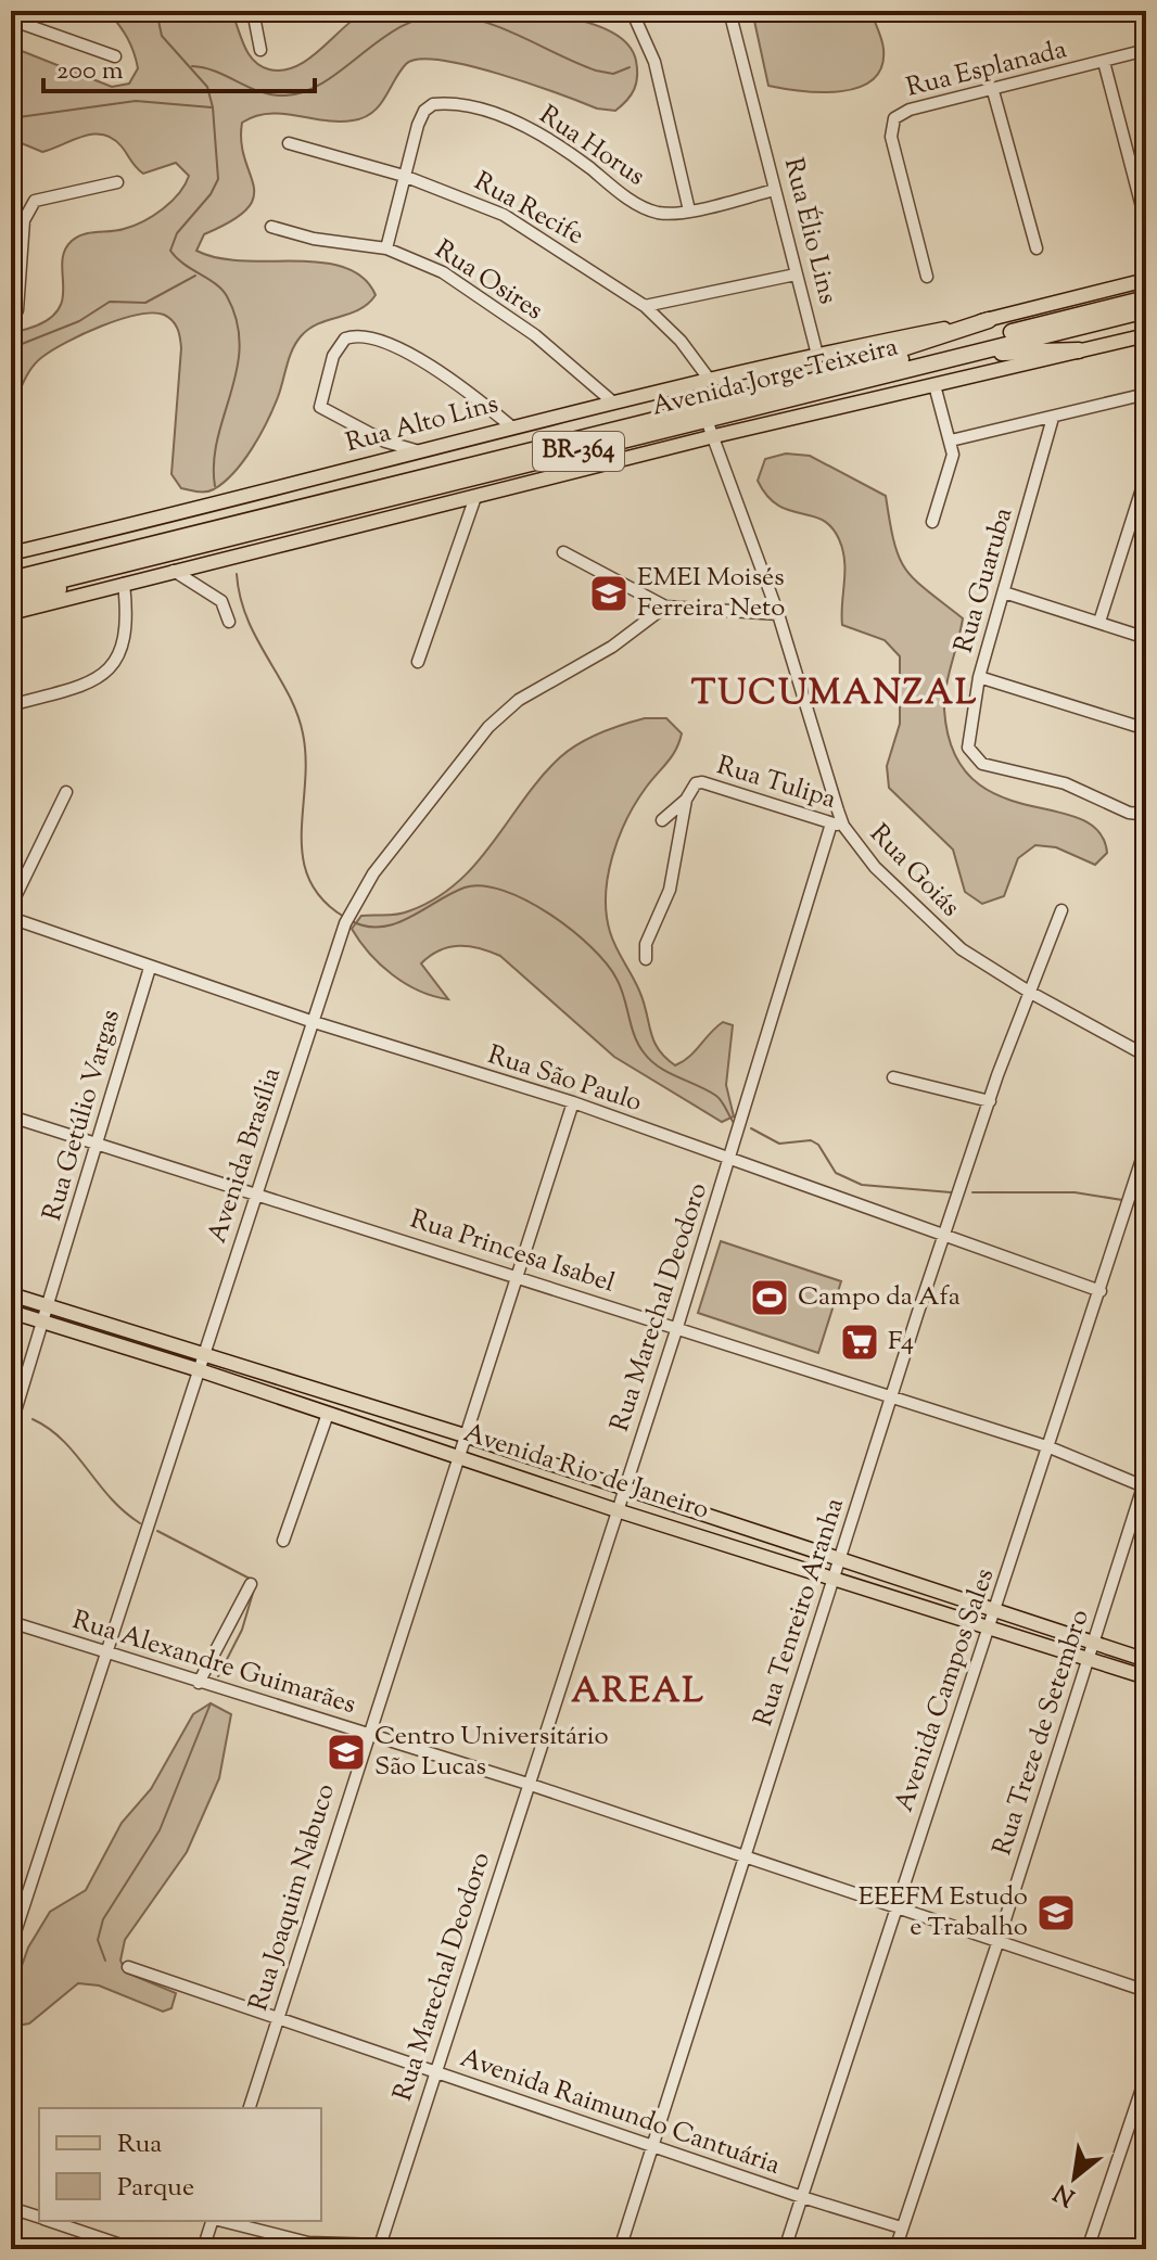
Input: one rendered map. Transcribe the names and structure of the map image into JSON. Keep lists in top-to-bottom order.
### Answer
{
  "streets": {
    "highway": ["Avenida Jorge Teixeira", "BR-364"],
    "main road": ["Rua Alto Lins", "Avenida Rio de Janeiro"],
    "street": [
      "Rua Esplanada",
      "Rua Horus",
      "Rua Recife",
      "Rua Élio Lins",
      "Rua Osires",
      "Rua Guaruba",
      "Rua Tulipa",
      "Rua Goiás",
      "Rua São Paulo",
      "Rua Getúlio Vargas",
      "Avenida Brasília",
      "Rua Princesa Isabel",
      "Rua Marechal Deodoro",
      "Rua Tenreiro Aranha",
      "Rua Alexandre Guimarães",
      "Avenida Campos Sales",
      "Rua Treze de Setembro",
      "Rua Joaquim Nabuco",
      "Avenida Raimundo Cantuária"
    ]
  },
  "crossings": [
    ["Rua Horus", "Rua Recife"],
    ["Rua Horus", "Rua Élio Lins"],
    ["Rua Horus", "Rua Osires"],
    ["Rua Recife", "Rua Alto Lins"],
    ["Rua Osires", "Rua Alto Lins"],
    ["Avenida Jorge Teixeira", "Rua Goiás"],
    ["Rua Tulipa", "Rua Goiás"],
    ["Rua Tulipa", "Rua Marechal Deodoro"],
    ["Rua Goiás", "Rua Marechal Deodoro"],
    ["Rua Goiás", "Rua Tenreiro Aranha"],
    ["Rua São Paulo", "Rua Getúlio Vargas"],
    ["Rua São Paulo", "Avenida Brasília"],
    ["Rua São Paulo", "Rua Marechal Deodoro"],
    ["Rua São Paulo", "Rua Tenreiro Aranha"],
    ["Rua São Paulo", "Avenida Campos Sales"],
    ["Rua São Paulo", "Rua Joaquim Nabuco"],
    ["Rua Getúlio Vargas", "Rua Princesa Isabel"],
    ["Rua Getúlio Vargas", "Avenida Rio de Janeiro"],
    ["Avenida Brasília", "Rua Princesa Isabel"],
    ["Avenida Brasília", "Avenida Rio de Janeiro"],
    ["Avenida Brasília", "Rua Alexandre Guimarães"],
    ["Rua Princesa Isabel", "Rua Marechal Deodoro"],
    ["Rua Princesa Isabel", "Rua Tenreiro Aranha"],
    ["Rua Princesa Isabel", "Avenida Campos Sales"],
    ["Rua Princesa Isabel", "Rua Treze de Setembro"],
    ["Rua Princesa Isabel", "Rua Joaquim Nabuco"],
    ["Rua Marechal Deodoro", "Avenida Rio de Janeiro"],
    ["Rua Marechal Deodoro", "Rua Alexandre Guimarães"],
    ["Rua Marechal Deodoro", "Avenida Raimundo Cantuária"],
    ["Avenida Rio de Janeiro", "Rua Tenreiro Aranha"],
    ["Avenida Rio de Janeiro", "Avenida Campos Sales"],
    ["Avenida Rio de Janeiro", "Rua Treze de Setembro"],
    ["Avenida Rio de Janeiro", "Rua Joaquim Nabuco"],
    ["Rua Tenreiro Aranha", "Rua Alexandre Guimarães"],
    ["Rua Tenreiro Aranha", "Avenida Raimundo Cantuária"],
    ["Rua Alexandre Guimarães", "Avenida Campos Sales"],
    ["Rua Alexandre Guimarães", "Rua Treze de Setembro"],
    ["Rua Alexandre Guimarães", "Rua Joaquim Nabuco"],
    ["Avenida Campos Sales", "Avenida Raimundo Cantuária"],
    ["Rua Treze de Setembro", "Avenida Raimundo Cantuária"],
    ["Rua Joaquim Nabuco", "Avenida Raimundo Cantuária"]
  ],
  "districts": ["TUCUMANZAL", "AREAL"],
  "places": {
    "school or university": ["EMEI Moisés Ferreira Neto", "Centro Universitário São Lucas", "EEEFM Estudo e Trabalho"],
    "sports": ["Campo da Afa"],
    "supermarket": ["F4"]
  },
  "legend": ["Rua", "Parque"],
  "scale_bar": "200 m",
  "north": "bottom left"
}
